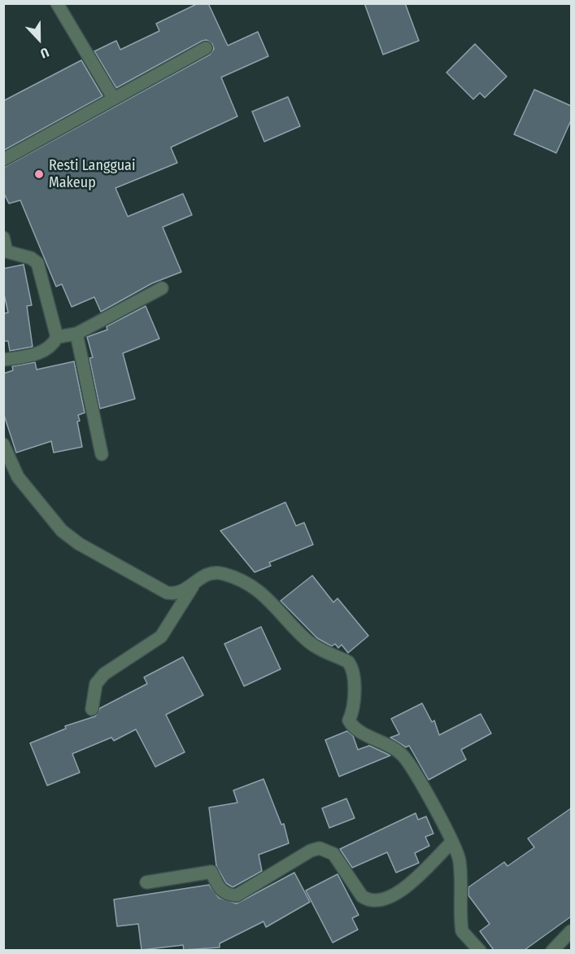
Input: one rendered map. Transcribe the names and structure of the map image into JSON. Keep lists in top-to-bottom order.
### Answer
{
  "places": ["Resti Langguai Makeup"],
  "north": "bottom"
}
